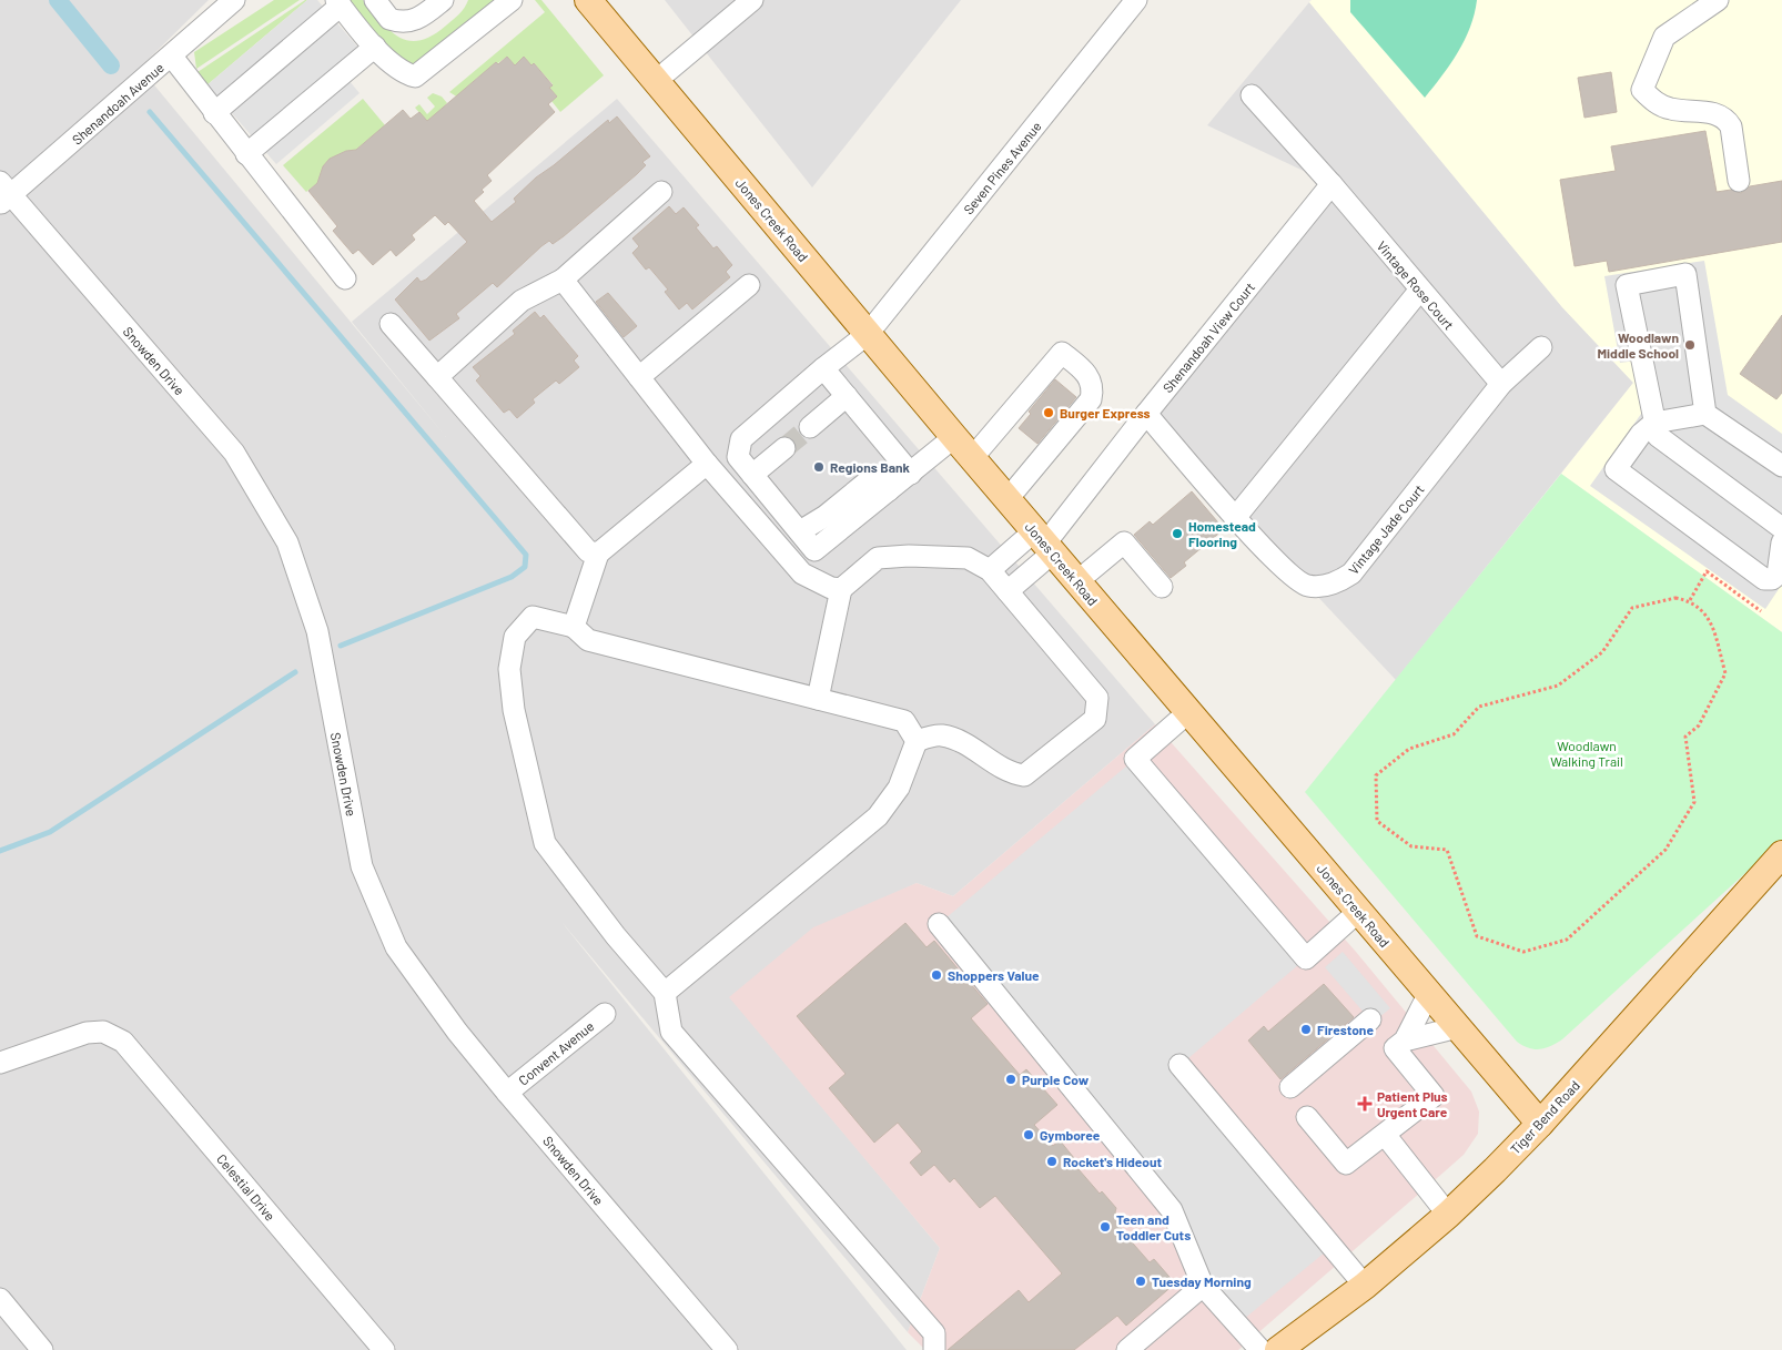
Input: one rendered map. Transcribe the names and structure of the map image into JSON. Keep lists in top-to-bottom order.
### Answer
{
  "streets": {
    "main road": ["Jones Creek Road", "Tiger Bend Road"],
    "street": [
      "Shenandoah Avenue",
      "Seven Pines Avenue",
      "Vintage Rose Court",
      "Shenandoah View Court",
      "Snowden Drive",
      "Vintage Jade Court",
      "Convent Avenue",
      "Celestial Drive"
    ]
  },
  "crossings": [
    ["Shenandoah Avenue", "Snowden Drive"],
    ["Seven Pines Avenue", "Jones Creek Road"],
    ["Jones Creek Road", "Shenandoah View Court"],
    ["Jones Creek Road", "Tiger Bend Road"],
    ["Vintage Rose Court", "Shenandoah View Court"],
    ["Vintage Rose Court", "Vintage Jade Court"],
    ["Shenandoah View Court", "Vintage Jade Court"],
    ["Snowden Drive", "Convent Avenue"]
  ],
  "parks": ["Woodlawn Walking Trail"],
  "places": {
    "other": [
      "Woodlawn Middle School",
      "Burger Express",
      "Regions Bank",
      "Homestead Flooring",
      "Shoppers Value",
      "Firestone",
      "Purple Cow",
      "Gymboree",
      "Rocket's Hideout",
      "Teen and Toddler Cuts",
      "Tuesday Morning"
    ],
    "health": ["Patient Plus Urgent Care"]
  }
}
